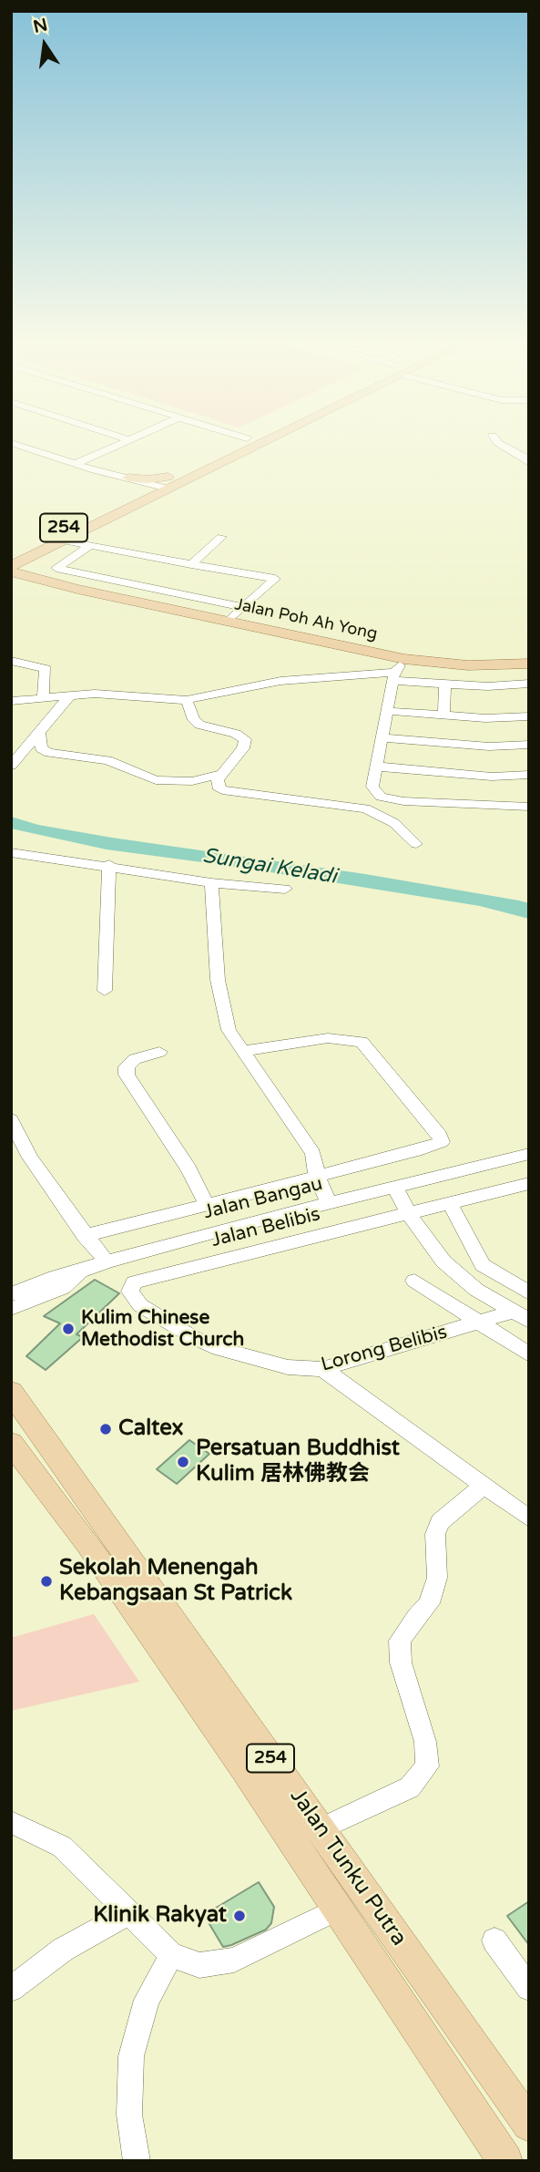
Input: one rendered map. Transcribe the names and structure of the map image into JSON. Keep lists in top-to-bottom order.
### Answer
{
  "streets": {
    "main road": ["254", "Jalan Poh Ah Yong", "Jalan Tunku Putra"],
    "street": ["Jalan Bangau", "Jalan Belibis", "Lorong Belibis"]
  },
  "crossings": [
    ["Jalan Belibis", "Lorong Belibis"]
  ],
  "water": ["Sungai Keladi"],
  "places": [
    "Kulim Chinese Methodist Church",
    "Caltex",
    "Persatuan Buddhist Kulim 居林佛教会",
    "Sekolah Menengah Kebangsaan St Patrick",
    "Klinik Rakyat"
  ],
  "north": "top"
}
